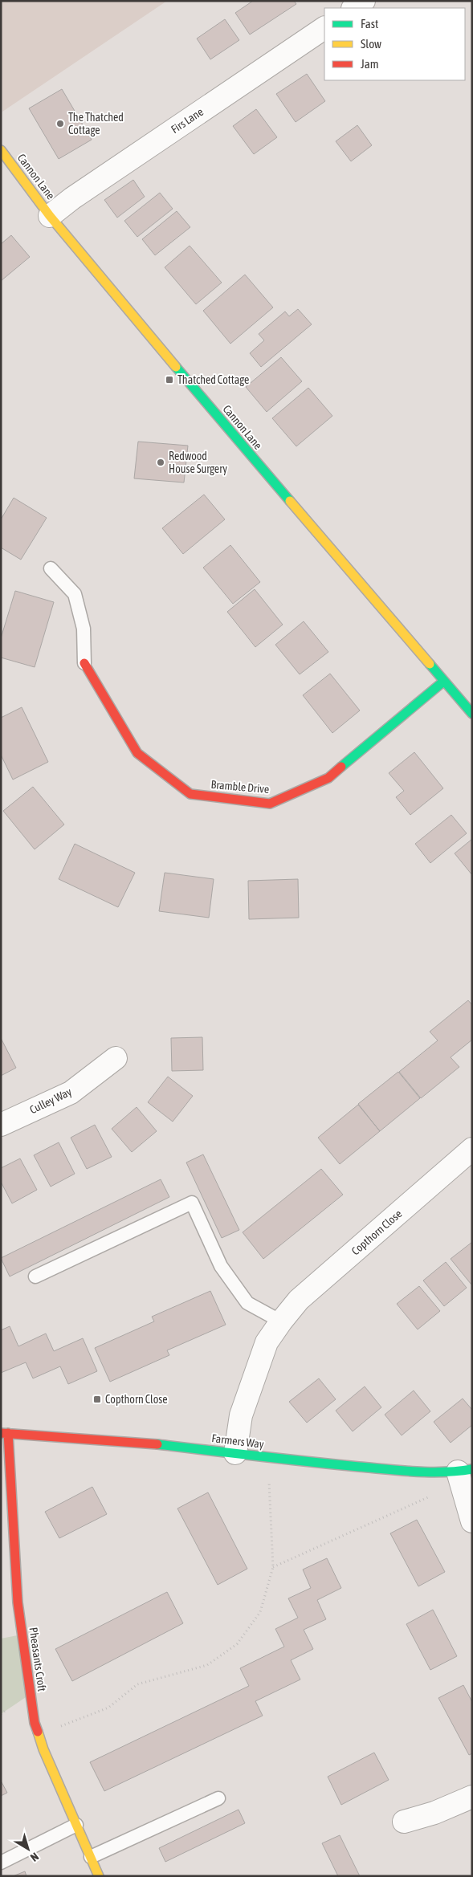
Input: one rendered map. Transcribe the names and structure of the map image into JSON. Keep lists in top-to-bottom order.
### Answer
{
  "streets": {
    "street": [
      "Firs Lane",
      "Cannon Lane",
      "Bramble Drive",
      "Culley Way",
      "Copthorn Close",
      "Farmers Way",
      "Pheasants Croft"
    ]
  },
  "crossings": [
    ["Firs Lane", "Cannon Lane"],
    ["Cannon Lane", "Bramble Drive"],
    ["Copthorn Close", "Farmers Way"],
    ["Farmers Way", "Pheasants Croft"]
  ],
  "places": {
    "other": ["The Thatched Cottage", "Redwood House Surgery"],
    "transit": ["Thatched Cottage", "Copthorn Close"]
  },
  "legend": ["Fast", "Slow", "Jam"],
  "north": "bottom right"
}
